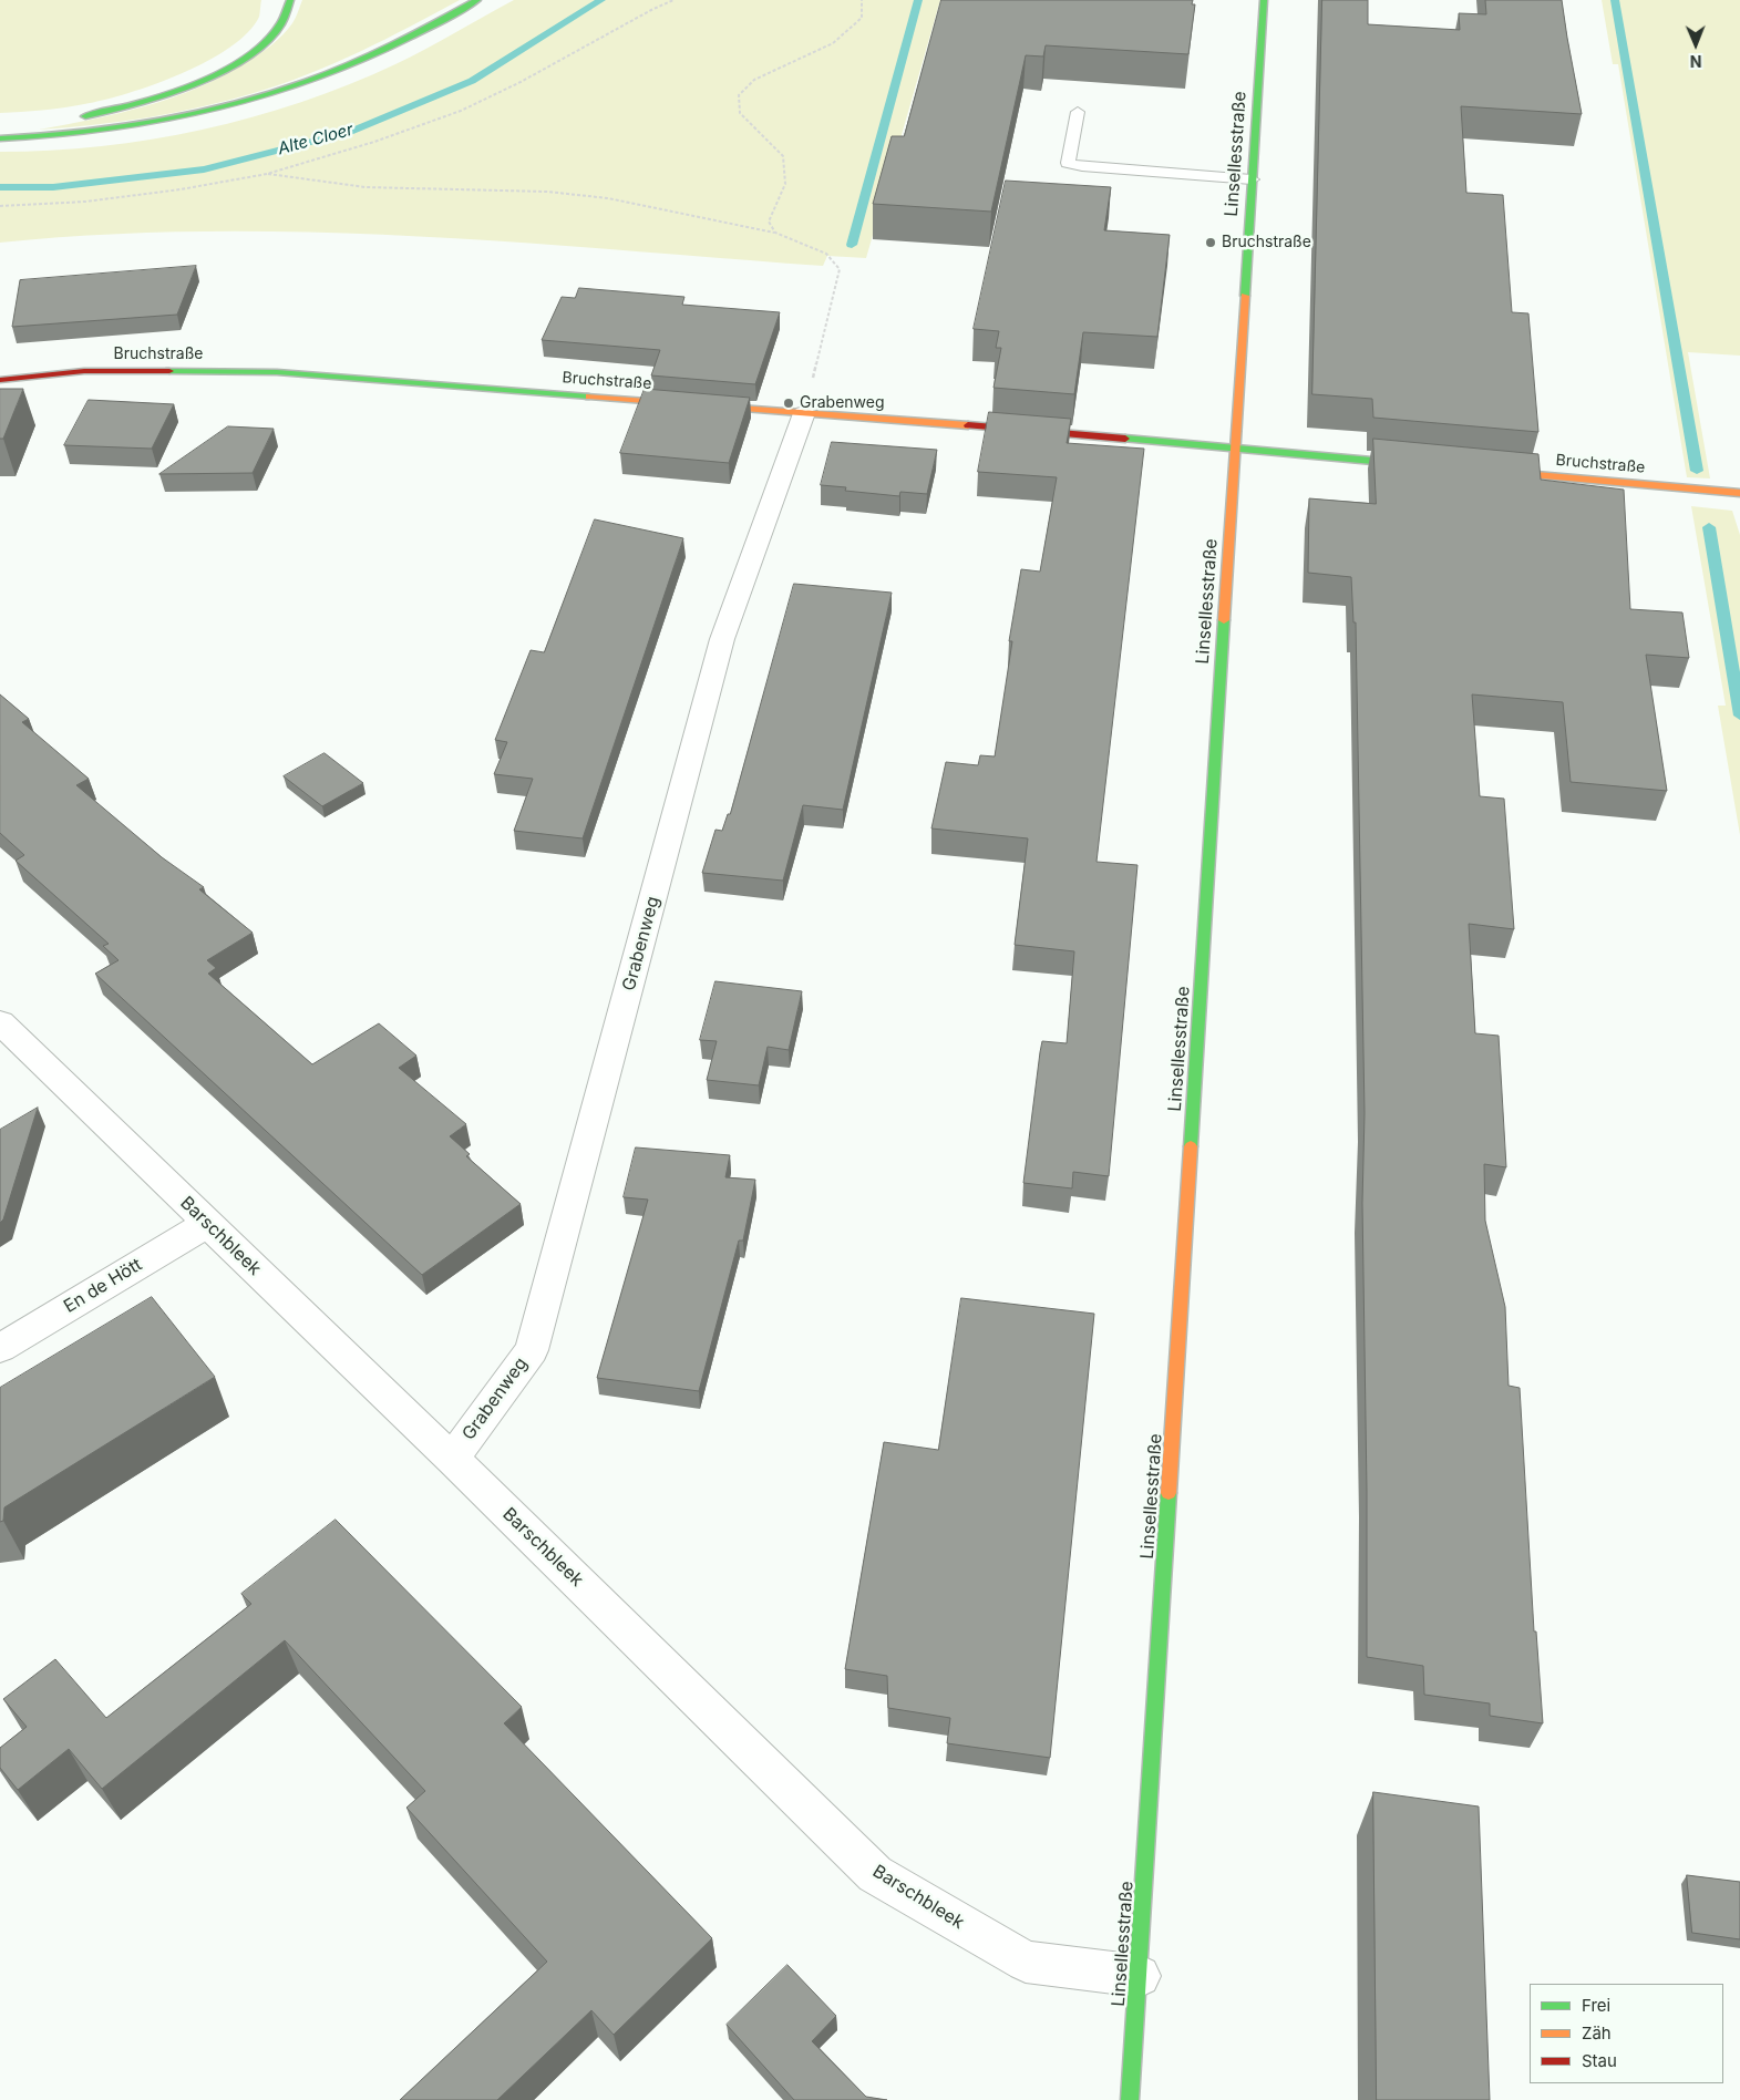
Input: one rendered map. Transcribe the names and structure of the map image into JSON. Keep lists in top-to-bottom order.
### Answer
{
  "streets": {
    "main road": ["Linsellesstraße", "Bruchstraße"],
    "street": ["Grabenweg", "Barschbleek", "En de Hött"]
  },
  "crossings": [
    ["Linsellesstraße", "Bruchstraße"],
    ["Linsellesstraße", "Barschbleek"],
    ["Bruchstraße", "Grabenweg"],
    ["Grabenweg", "Barschbleek"],
    ["Barschbleek", "En de Hött"]
  ],
  "water": ["Alte Cloer"],
  "places": ["Bruchstraße", "Grabenweg"],
  "legend": ["Frei", "Zäh", "Stau"],
  "north": "bottom"
}
